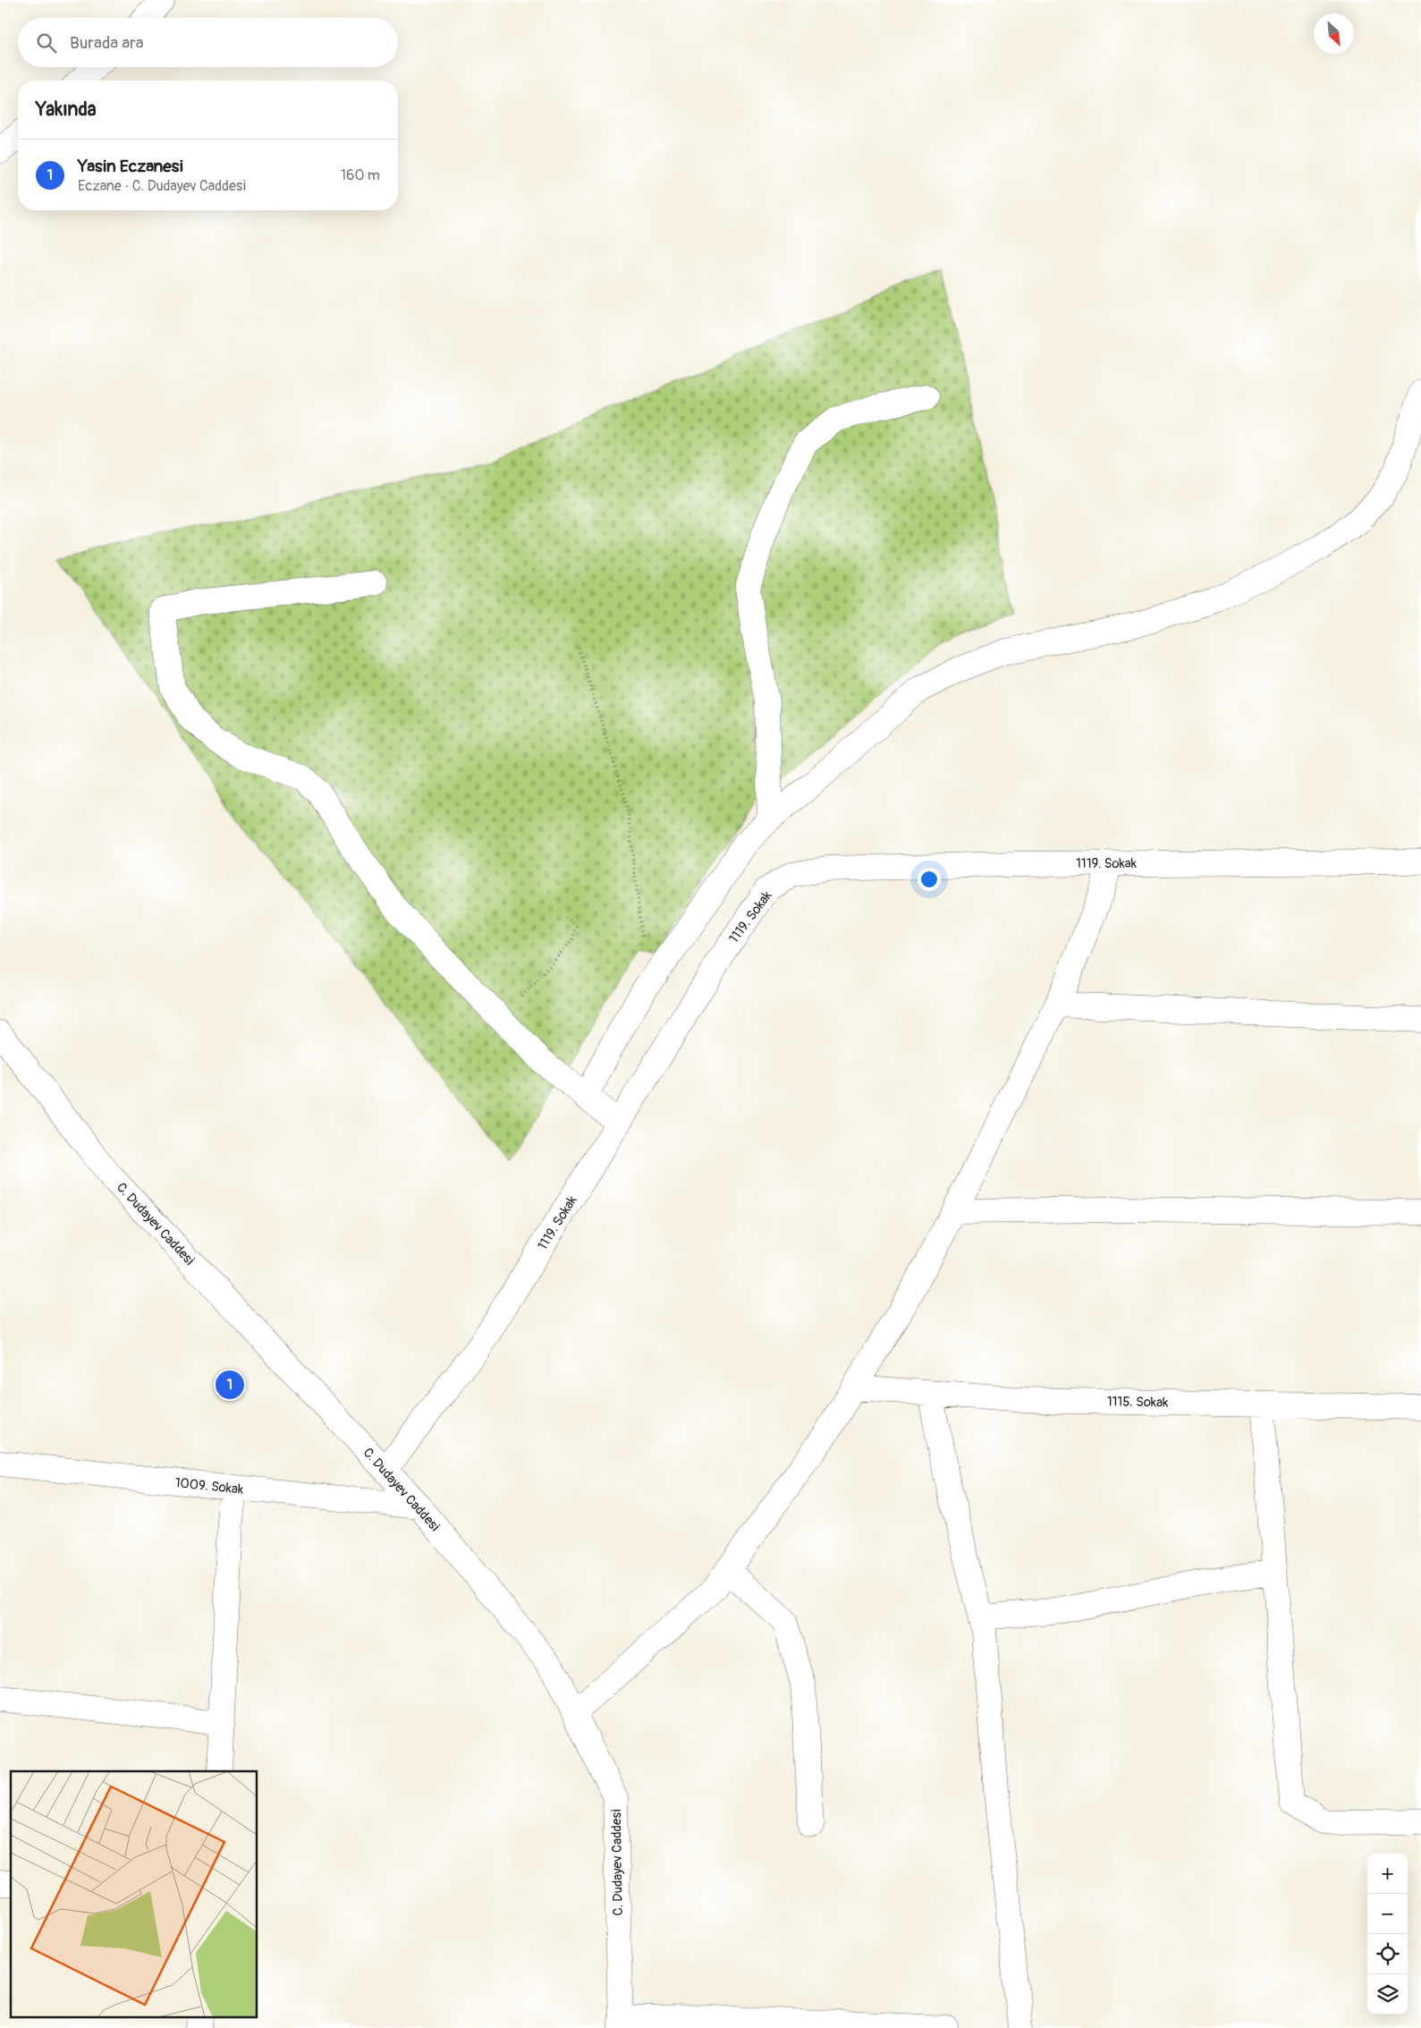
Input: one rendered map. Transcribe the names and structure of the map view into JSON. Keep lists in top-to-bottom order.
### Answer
{
  "streets": {
    "street": [
      "1119. Sokak",
      "C. Dudayev Caddesi",
      "1115. Sokak",
      "1009. Sokak"
    ]
  },
  "crossings": [
    ["1119. Sokak", "C. Dudayev Caddesi"],
    ["C. Dudayev Caddesi", "1009. Sokak"]
  ],
  "north": "bottom right",
  "page": {
    "search": "Burada ara",
    "heading": "Yakında",
    "list": [
      {
        "mark": "1",
        "name": "Yasin Eczanesi",
        "note": "Eczane · C. Dudayev Caddesi",
        "value": "160 m"
      }
    ],
    "pins": "1",
    "map_buttons": ["+", "−"]
  }
}
